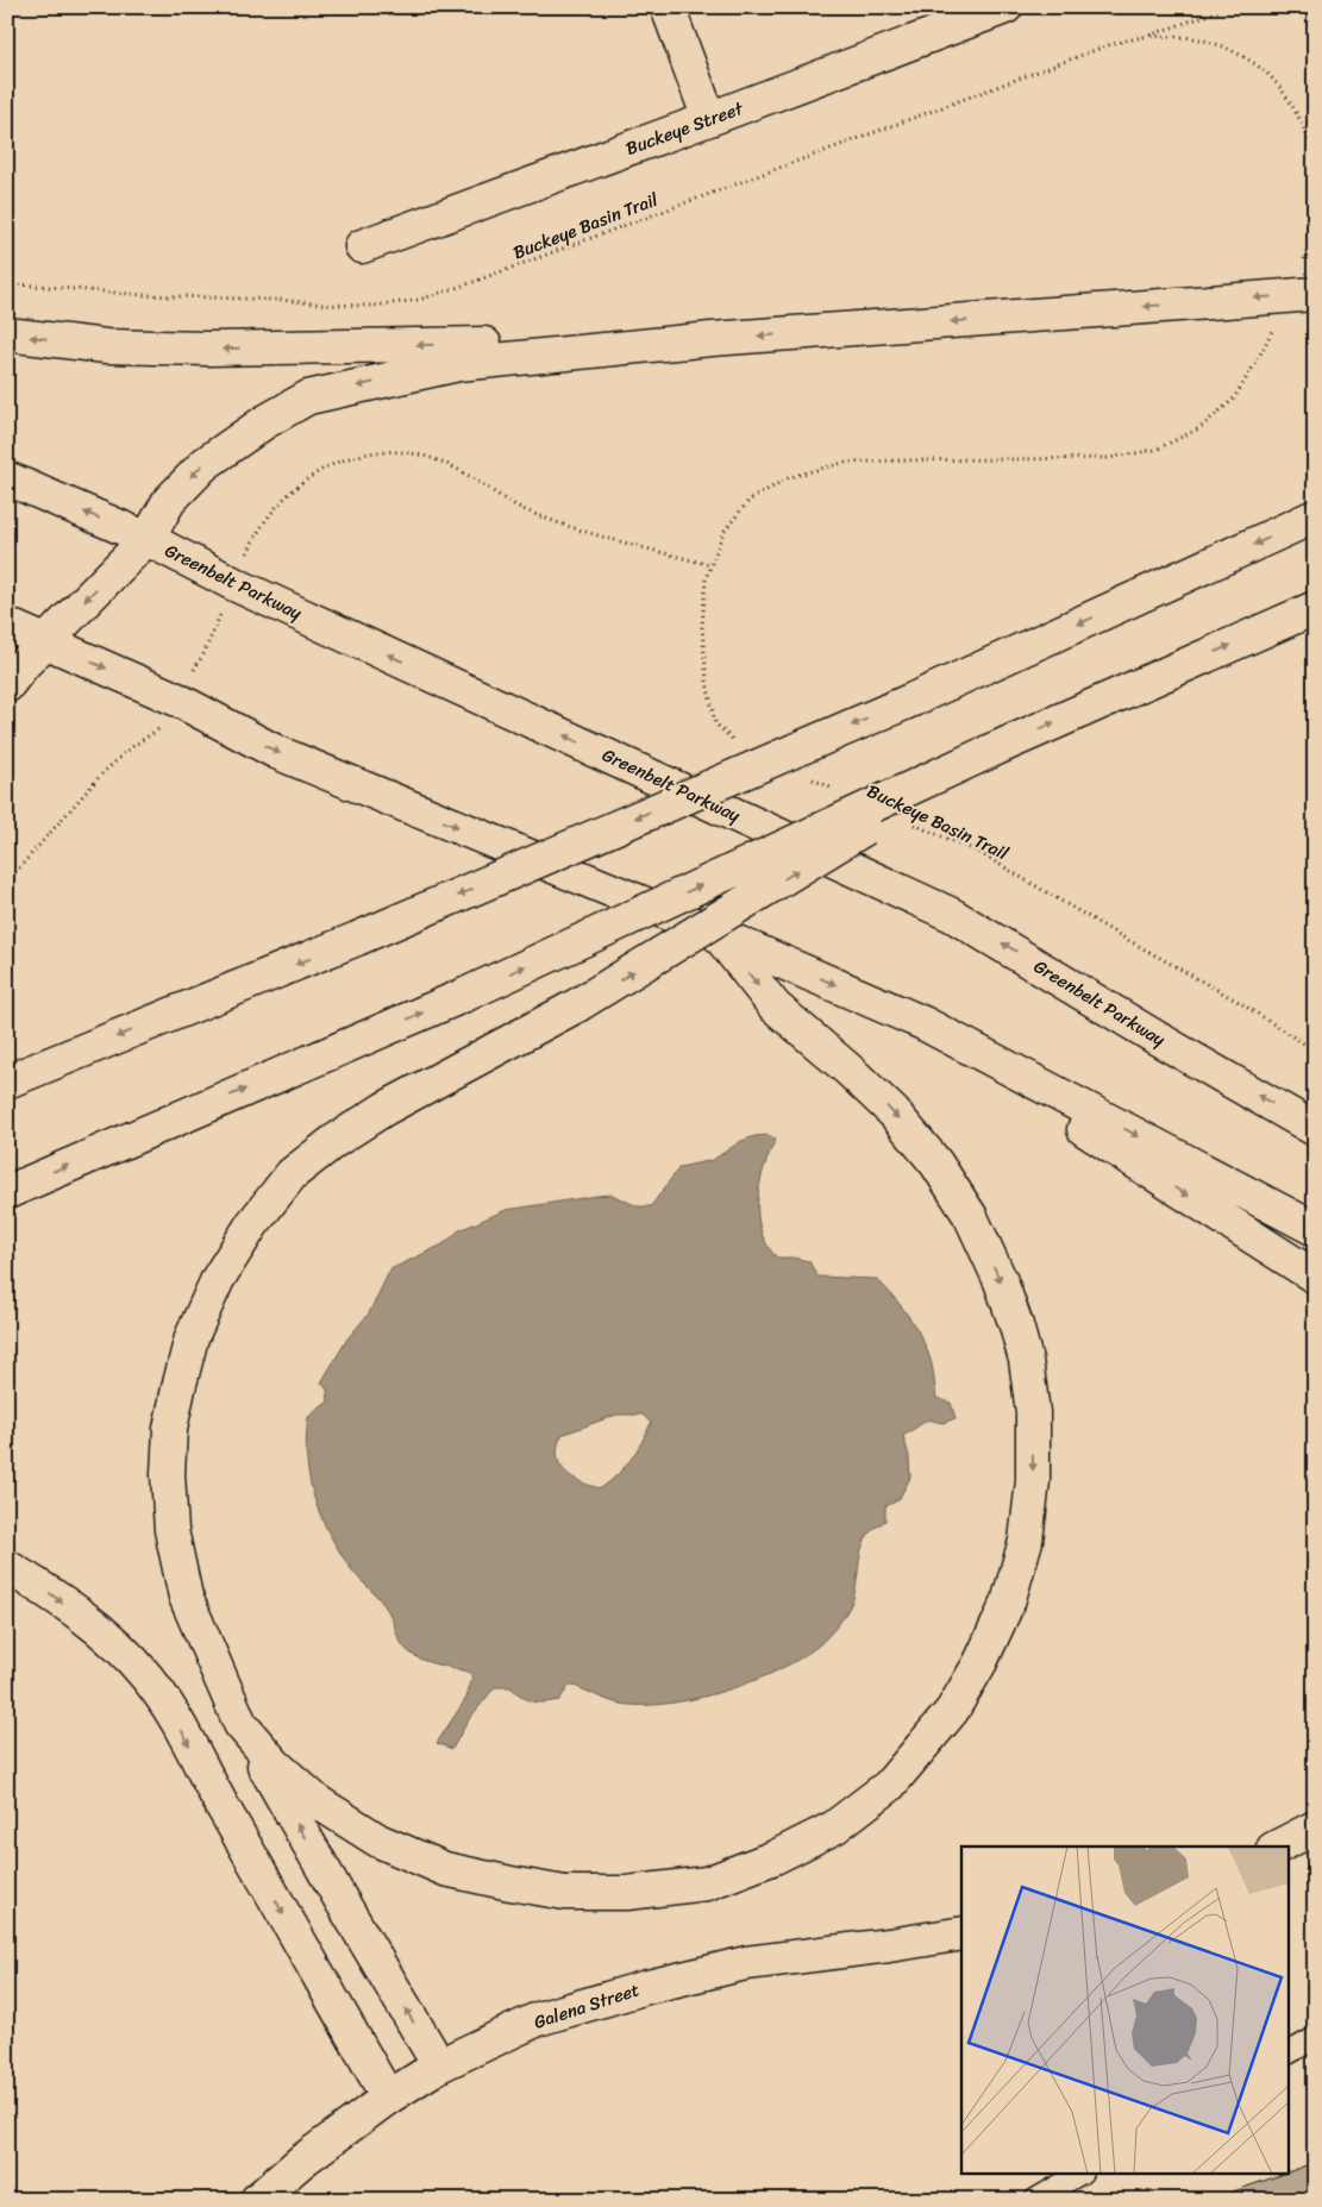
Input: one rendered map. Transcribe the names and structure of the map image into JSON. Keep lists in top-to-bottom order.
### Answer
{
  "streets": {
    "main road": ["Buckeye Street", "Greenbelt Parkway", "Galena Street"],
    "path": ["Buckeye Basin Trail"]
  }
}
